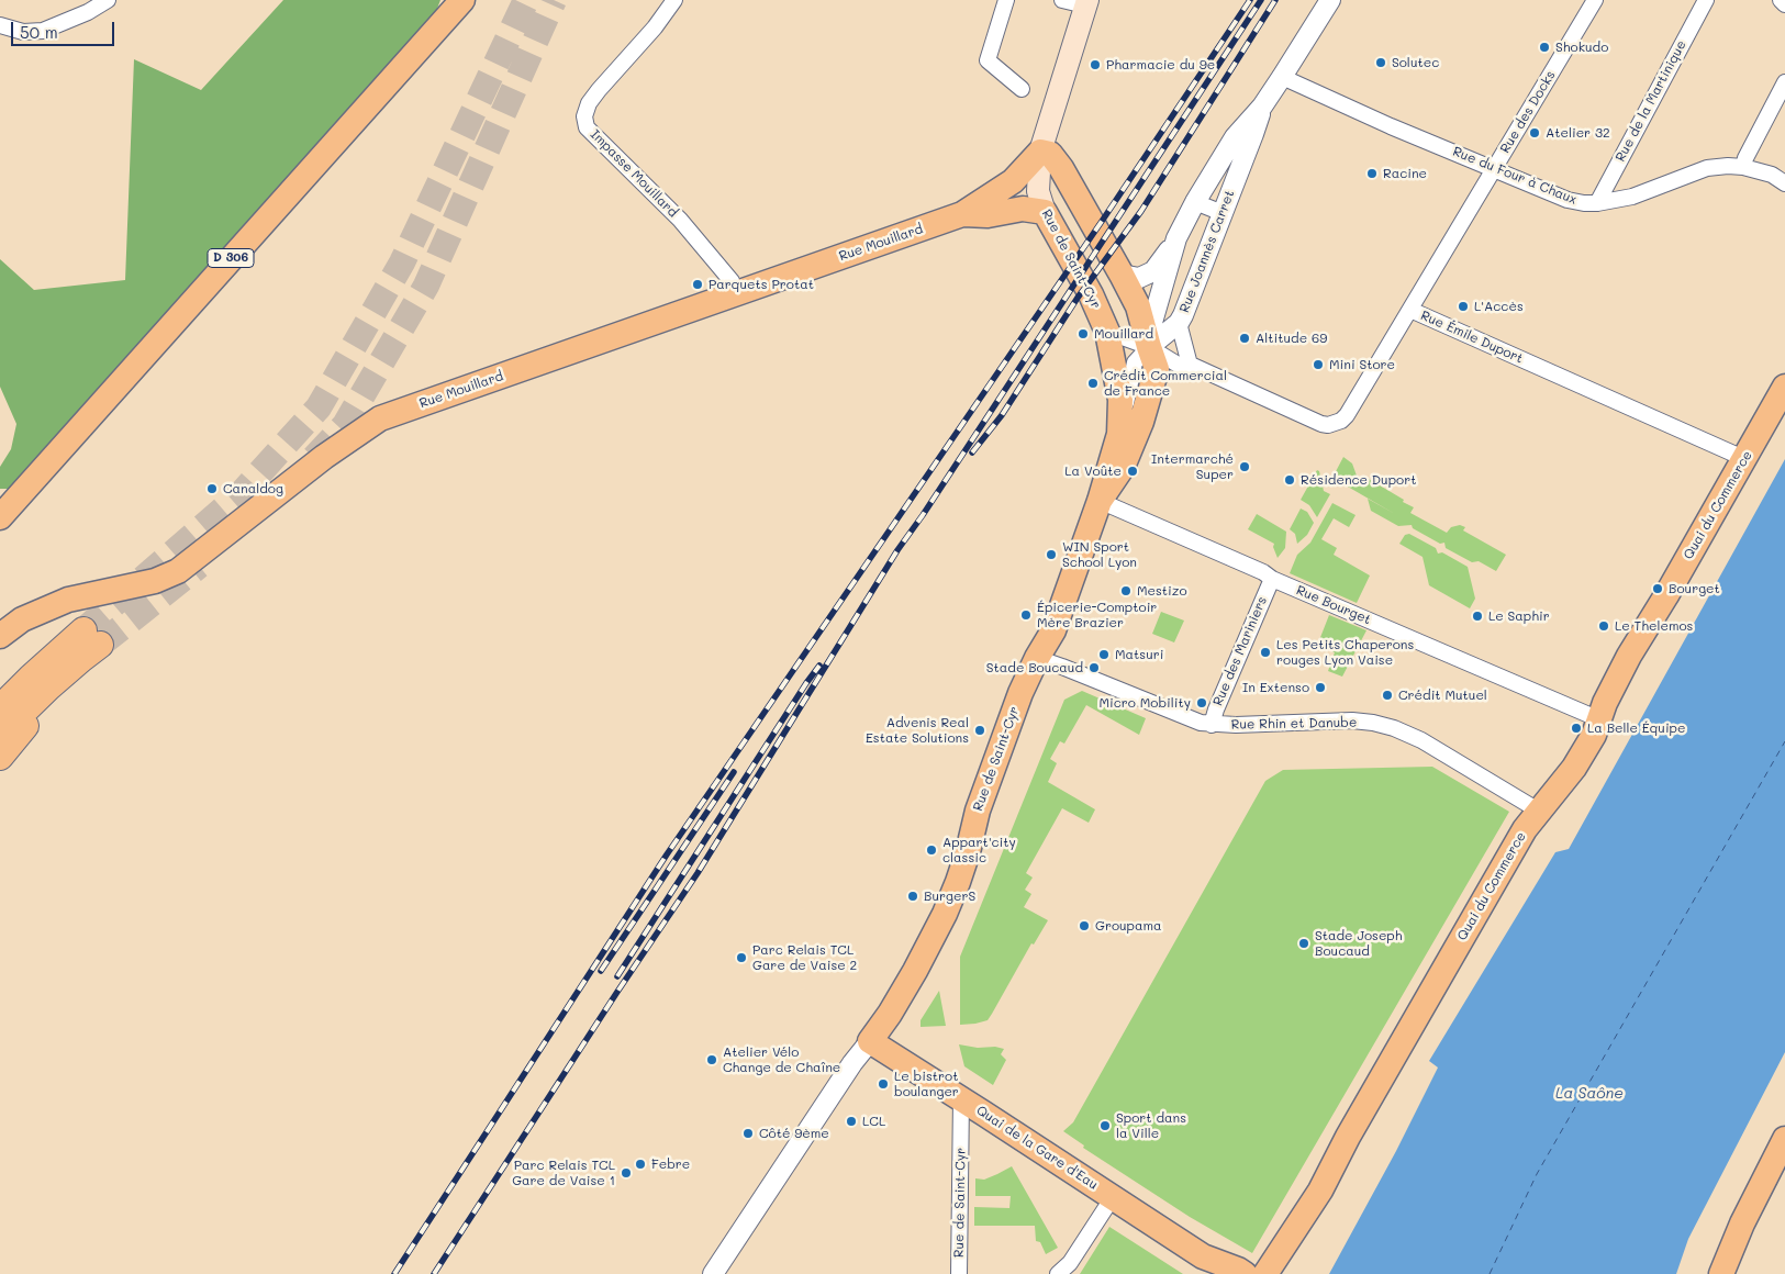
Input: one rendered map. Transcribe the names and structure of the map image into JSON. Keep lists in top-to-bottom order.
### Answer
{
  "streets": {
    "main road": [
      "Rue Mouillard",
      "D 306",
      "Rue de Saint-Cyr",
      "Quai du Commerce",
      "Quai de la Gare d'Eau"
    ],
    "street": [
      "Rue de la Martinique",
      "Rue des Docks",
      "Impasse Mouillard",
      "Rue du Four à Chaux",
      "Rue Joannès Carret",
      "Rue Émile Duport",
      "Rue Bourget",
      "Rue des Mariniers",
      "Rue Rhin et Danube"
    ]
  },
  "crossings": [
    ["Rue de la Martinique", "Rue du Four à Chaux"],
    ["Rue des Docks", "Rue du Four à Chaux"],
    ["Rue des Docks", "Rue Émile Duport"],
    ["Impasse Mouillard", "Rue Mouillard"],
    ["Rue du Four à Chaux", "Rue Joannès Carret"],
    ["Rue Mouillard", "Rue de Saint-Cyr"],
    ["Rue Joannès Carret", "Rue de Saint-Cyr"],
    ["Rue Joannès Carret", "Rue Émile Duport"],
    ["Rue de Saint-Cyr", "Rue Émile Duport"],
    ["Rue de Saint-Cyr", "Rue Bourget"],
    ["Rue de Saint-Cyr", "Rue Rhin et Danube"],
    ["Rue de Saint-Cyr", "Quai de la Gare d'Eau"],
    ["Rue Émile Duport", "Quai du Commerce"],
    ["Quai du Commerce", "Rue Bourget"],
    ["Quai du Commerce", "Rue Rhin et Danube"],
    ["Rue Bourget", "Rue des Mariniers"],
    ["Rue des Mariniers", "Rue Rhin et Danube"]
  ],
  "water": ["La Saône"],
  "places": [
    "Shokudo",
    "Solutec",
    "Pharmacie du 9e",
    "Atelier 32",
    "Racine",
    "Parquets Protat",
    "L'Accès",
    "Mouillard",
    "Altitude 69",
    "Mini Store",
    "Crédit Commercial de France",
    "Intermarché Super",
    "La Voûte",
    "Résidence Duport",
    "Canaldog",
    "WIN Sport School Lyon",
    "Bourget",
    "Mestizo",
    "Épicerie-Comptoir Mère Brazier",
    "Le Saphir",
    "Le Thelemos",
    "Les Petits Chaperons rouges Lyon Vaise",
    "Matsuri",
    "Stade Boucaud",
    "In Extenso",
    "Crédit Mutuel",
    "Micro Mobility",
    "La Belle Équipe",
    "Advenis Real Estate Solutions",
    "Appart'city classic",
    "BurgerS",
    "Groupama",
    "Stade Joseph Boucaud",
    "Parc Relais TCL Gare de Vaise 2",
    "Atelier Vélo Change de Chaîne",
    "Le bistrot boulanger",
    "LCL",
    "Sport dans la Ville",
    "Côté 9ème",
    "Febre",
    "Parc Relais TCL Gare de Vaise 1"
  ],
  "scale_bar": "50 m"
}
